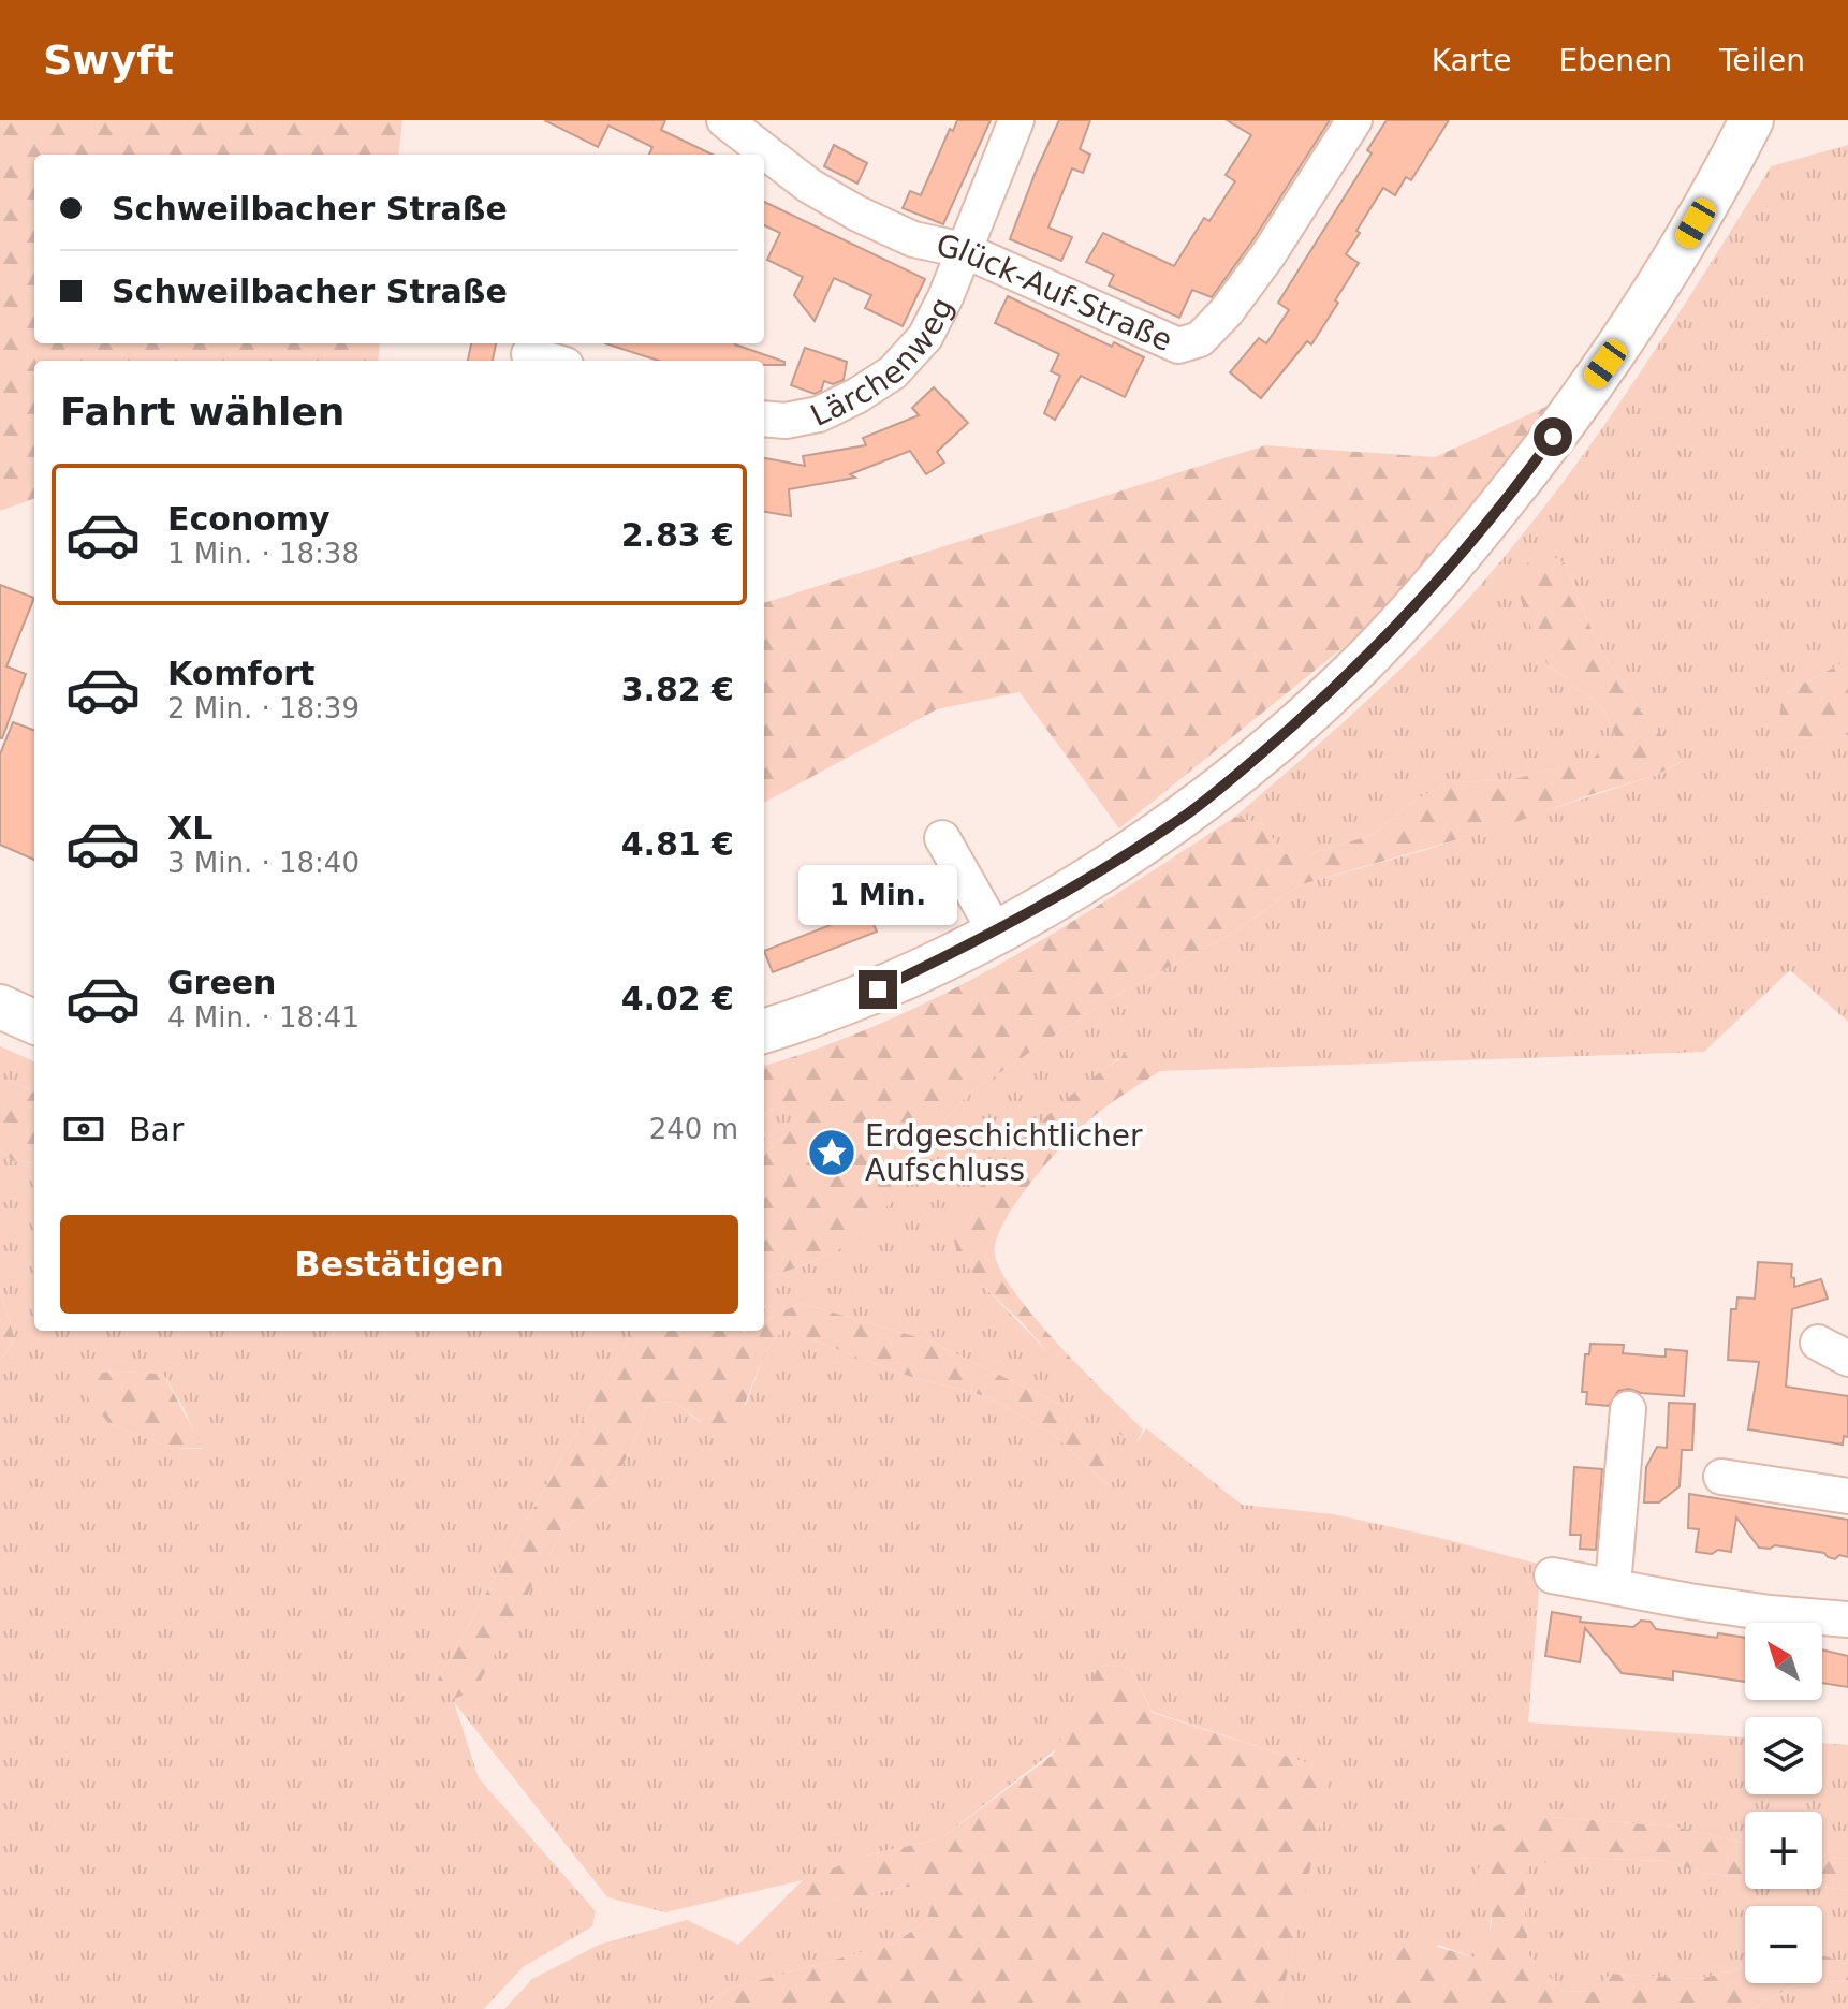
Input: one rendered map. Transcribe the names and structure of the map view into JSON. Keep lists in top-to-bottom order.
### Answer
{
  "streets": {
    "street": ["Glück-Auf-Straße", "Lärchenweg"]
  },
  "crossings": [
    ["Glück-Auf-Straße", "Lärchenweg"]
  ],
  "places": {
    "place": ["Erdgeschichtlicher Aufschluss"]
  },
  "north": "top left",
  "page": {
    "header": "Swyft",
    "nav": ["Karte", "Ebenen", "Teilen"],
    "banner": ["Schweilbacher Straße", "Schweilbacher Straße"],
    "heading": "Fahrt wählen",
    "list": [
      {
        "name": "Economy",
        "note": "1 Min. · 18:38",
        "value": "2.83 €"
      },
      {
        "name": "Komfort",
        "note": "2 Min. · 18:39",
        "value": "3.82 €"
      },
      {
        "name": "XL",
        "note": "3 Min. · 18:40",
        "value": "4.81 €"
      },
      {
        "name": "Green",
        "note": "4 Min. · 18:41",
        "value": "4.02 €"
      }
    ],
    "bubble": "1 Min.",
    "pay": ["Bar", "240 m"],
    "buttons": "Bestätigen",
    "map_buttons": ["+", "−"]
  }
}
